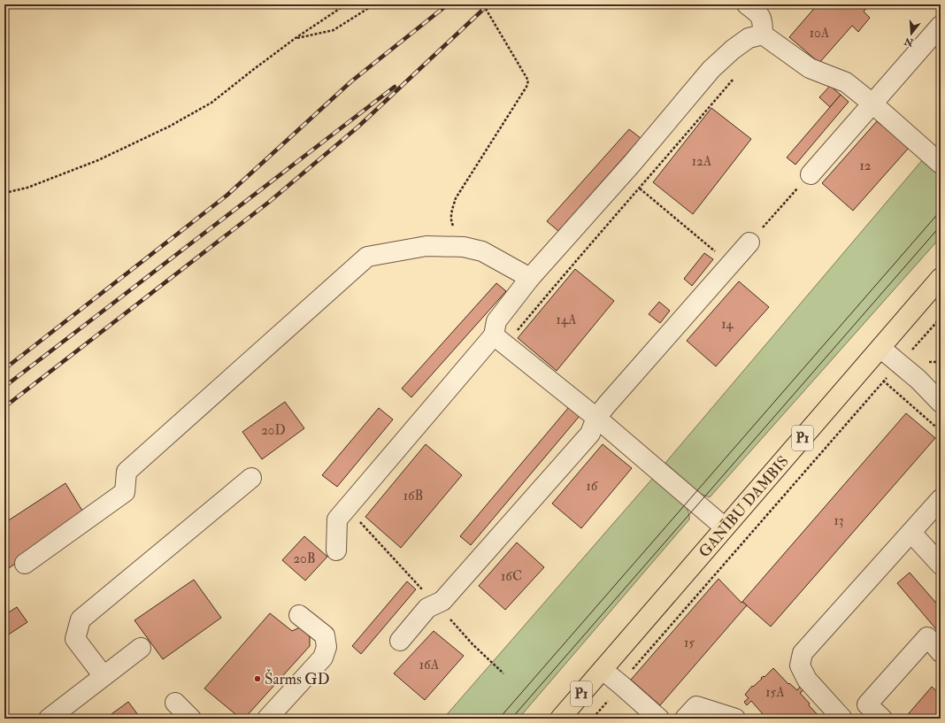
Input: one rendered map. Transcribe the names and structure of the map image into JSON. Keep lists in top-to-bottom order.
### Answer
{
  "streets": {
    "main road": ["P1", "GANĪBU DAMBIS"]
  },
  "places": ["Šarms GD"],
  "house_numbers": [
    "10A",
    "12A",
    "12",
    "14A",
    "14",
    "20D",
    "16",
    "16B",
    "13",
    "20B",
    "16C",
    "15",
    "16A",
    "15A"
  ],
  "north": "bottom"
}
